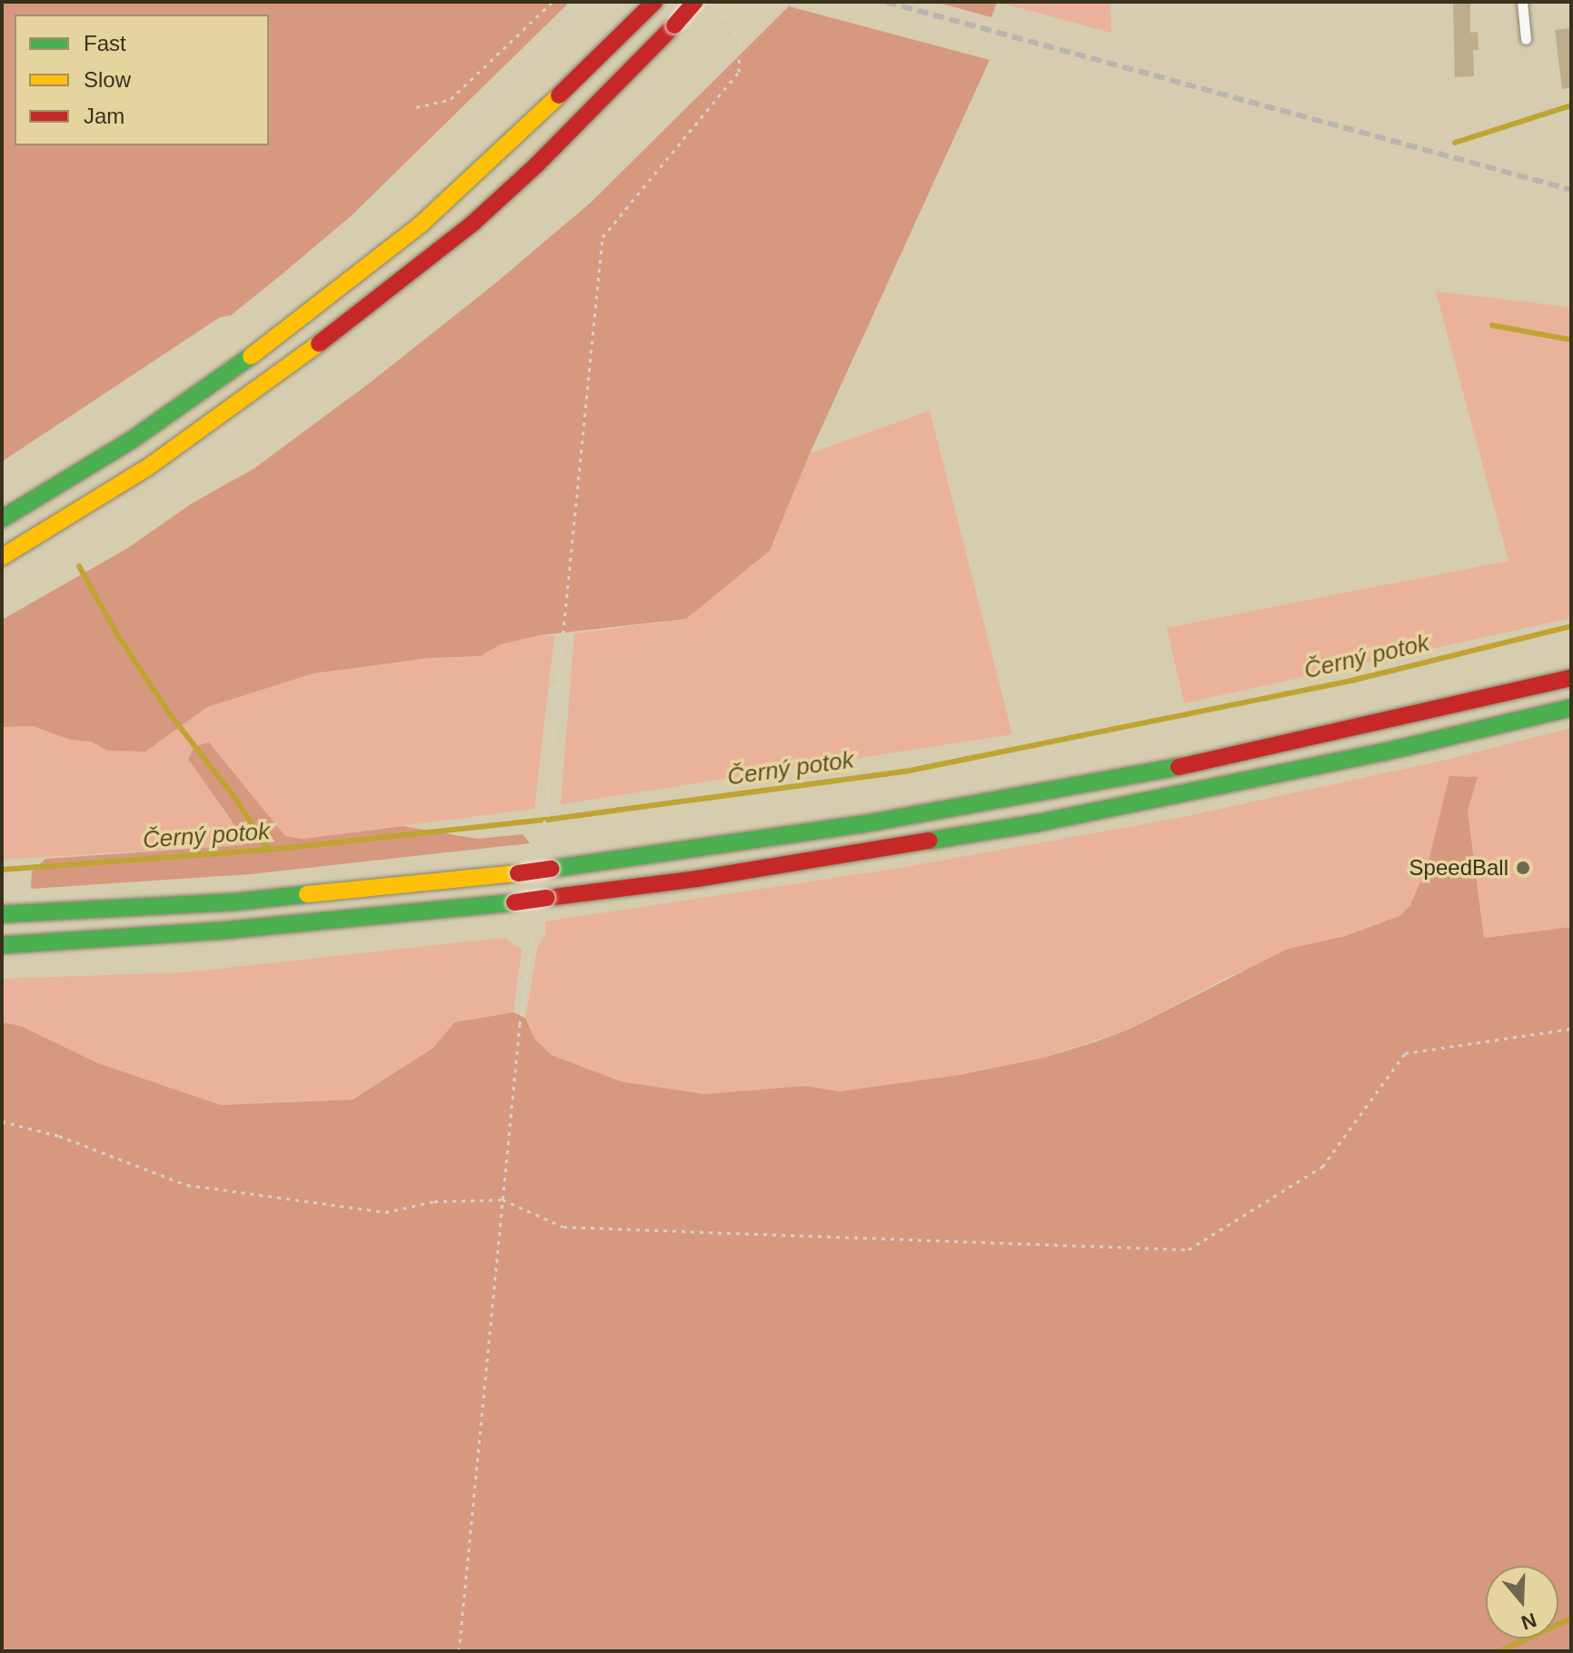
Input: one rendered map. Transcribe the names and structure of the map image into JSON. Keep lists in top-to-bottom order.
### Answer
{
  "water": ["Černý potok"],
  "places": ["SpeedBall"],
  "legend": ["Fast", "Slow", "Jam"],
  "north": "bottom"
}
